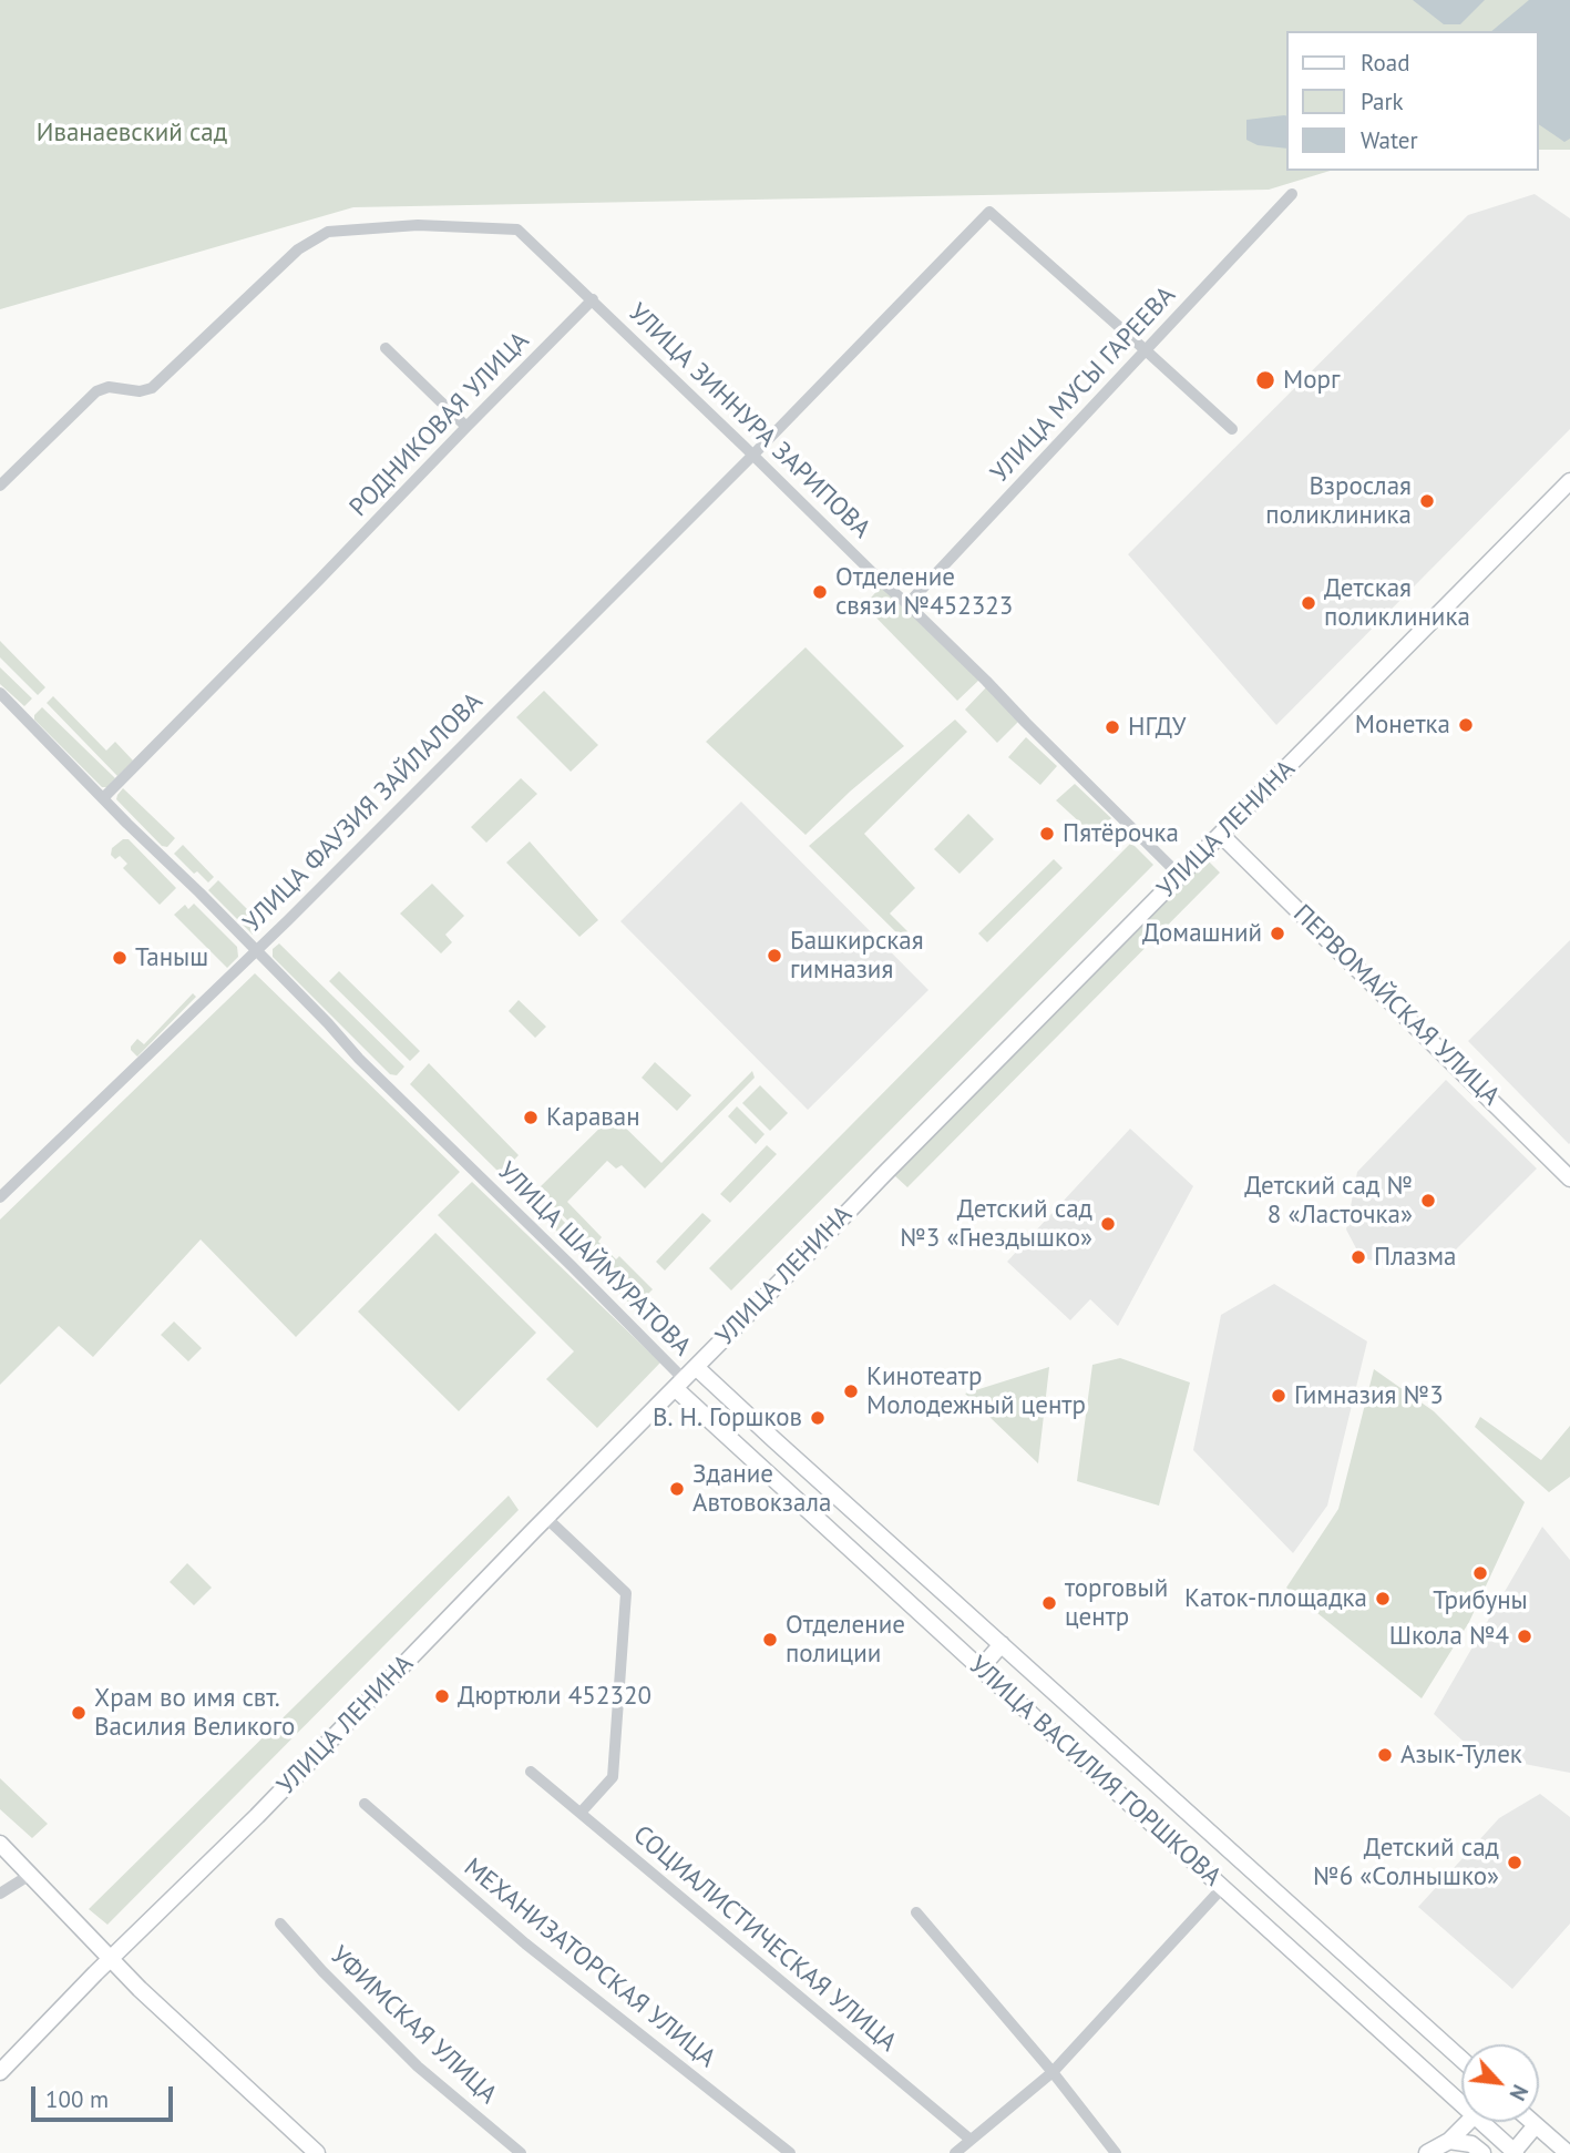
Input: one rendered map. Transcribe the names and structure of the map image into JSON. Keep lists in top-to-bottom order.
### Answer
{
  "streets": {
    "main road": ["УЛИЦА ЛЕНИНА", "ПЕРВОМАЙСКАЯ УЛИЦА", "УЛИЦА ВАСИЛИЯ ГОРШКОВА"],
    "street": [
      "УЛИЦА МУСЫ ГАРЕЕВА",
      "УЛИЦА ЗИННУРА ЗАРИПОВА",
      "РОДНИКОВАЯ УЛИЦА",
      "УЛИЦА ФАУЗИЯ ЗАЙЛАЛОВА",
      "УЛИЦА ШАЙМУРАТОВА",
      "СОЦИАЛИСТИЧЕСКАЯ УЛИЦА",
      "МЕХАНИЗАТОРСКАЯ УЛИЦА",
      "УФИМСКАЯ УЛИЦА"
    ]
  },
  "crossings": [
    ["УЛИЦА МУСЫ ГАРЕЕВА", "УЛИЦА ЗИННУРА ЗАРИПОВА"],
    ["УЛИЦА МУСЫ ГАРЕЕВА", "УЛИЦА ФАУЗИЯ ЗАЙЛАЛОВА"],
    ["УЛИЦА ЗИННУРА ЗАРИПОВА", "РОДНИКОВАЯ УЛИЦА"],
    ["УЛИЦА ЗИННУРА ЗАРИПОВА", "УЛИЦА ФАУЗИЯ ЗАЙЛАЛОВА"],
    ["УЛИЦА ЗИННУРА ЗАРИПОВА", "УЛИЦА ЛЕНИНА"],
    ["РОДНИКОВАЯ УЛИЦА", "УЛИЦА ШАЙМУРАТОВА"],
    ["УЛИЦА ФАУЗИЯ ЗАЙЛАЛОВА", "УЛИЦА ШАЙМУРАТОВА"],
    ["УЛИЦА ЛЕНИНА", "ПЕРВОМАЙСКАЯ УЛИЦА"],
    ["УЛИЦА ЛЕНИНА", "УЛИЦА ШАЙМУРАТОВА"],
    ["УЛИЦА ЛЕНИНА", "УЛИЦА ВАСИЛИЯ ГОРШКОВА"],
    ["УЛИЦА ШАЙМУРАТОВА", "УЛИЦА ВАСИЛИЯ ГОРШКОВА"]
  ],
  "parks": ["Иванаевский сад"],
  "places": [
    "Морг",
    "Взрослая поликлиника",
    "Отделение связи №452323",
    "Детская поликлиника",
    "Монетка",
    "НГДУ",
    "Пятёрочка",
    "Домашний",
    "Башкирская гимназия",
    "Таныш",
    "Караван",
    "Детский сад № 8 «Ласточка»",
    "Детский сад №3 «Гнездышко»",
    "Плазма",
    "Кинотеатр Молодежный центр",
    "Гимназия №3",
    "В. Н. Горшков",
    "Здание Автовокзала",
    "Трибуны",
    "Каток-площадка",
    "торговый центр",
    "Школа №4",
    "Отделение полиции",
    "Дюртюли 452320",
    "Храм во имя свт. Василия Великого",
    "Азык-Тулек",
    "Детский сад №6 «Солнышко»"
  ],
  "legend": ["Road", "Park", "Water"],
  "scale_bar": "100 m",
  "north": "bottom right"
}
